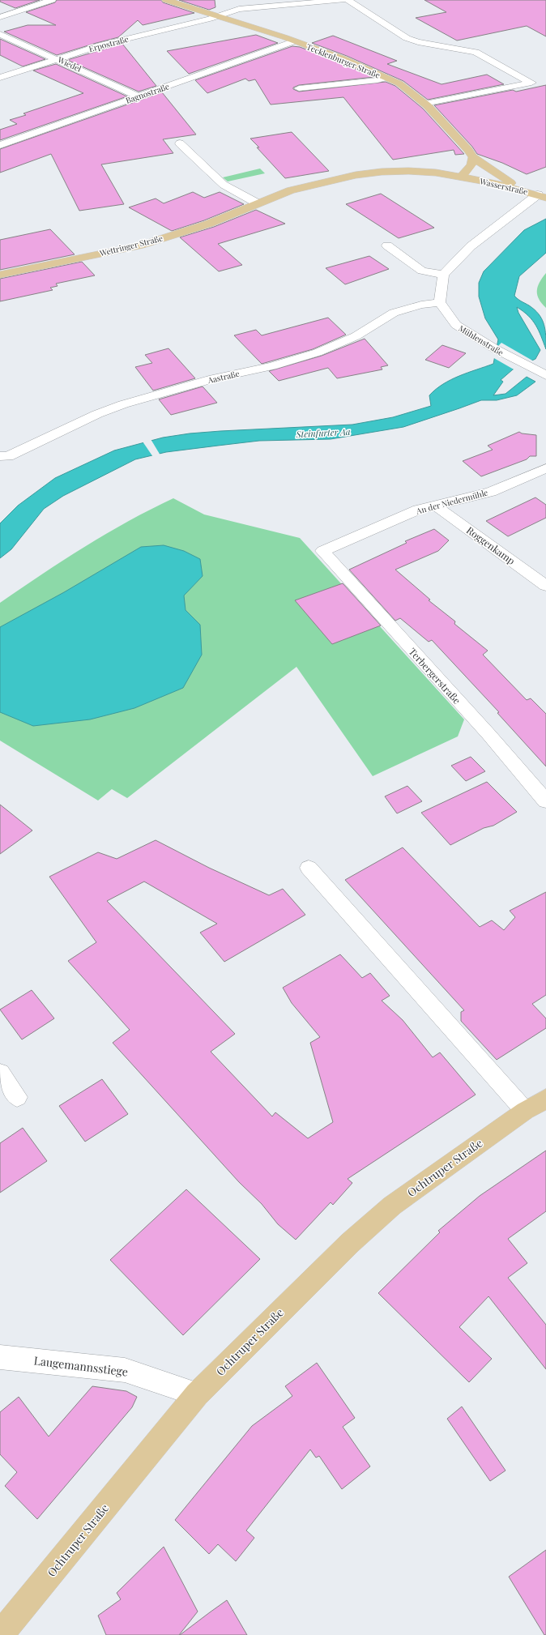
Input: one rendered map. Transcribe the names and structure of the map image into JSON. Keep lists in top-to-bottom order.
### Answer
{
  "streets": {
    "main road": [
      "Tecklenburger Straße",
      "Wasserstraße",
      "Wettringer Straße",
      "Ochtruper Straße"
    ],
    "street": [
      "Erpostraße",
      "Wiedel",
      "Bagnostraße",
      "Mühlenstraße",
      "Aastraße",
      "An der Niedermühle",
      "Roggenkamp",
      "Terbergerstraße",
      "Laugemannsstiege"
    ]
  },
  "crossings": [
    ["Erpostraße", "Tecklenburger Straße"],
    ["Erpostraße", "Wiedel"],
    ["Tecklenburger Straße", "Bagnostraße"],
    ["Tecklenburger Straße", "Wasserstraße"],
    ["Wiedel", "Bagnostraße"],
    ["Wasserstraße", "Wettringer Straße"],
    ["Mühlenstraße", "Aastraße"],
    ["An der Niedermühle", "Roggenkamp"],
    ["An der Niedermühle", "Terbergerstraße"],
    ["Ochtruper Straße", "Laugemannsstiege"]
  ],
  "water": ["Steinfurter Aa"]
}
